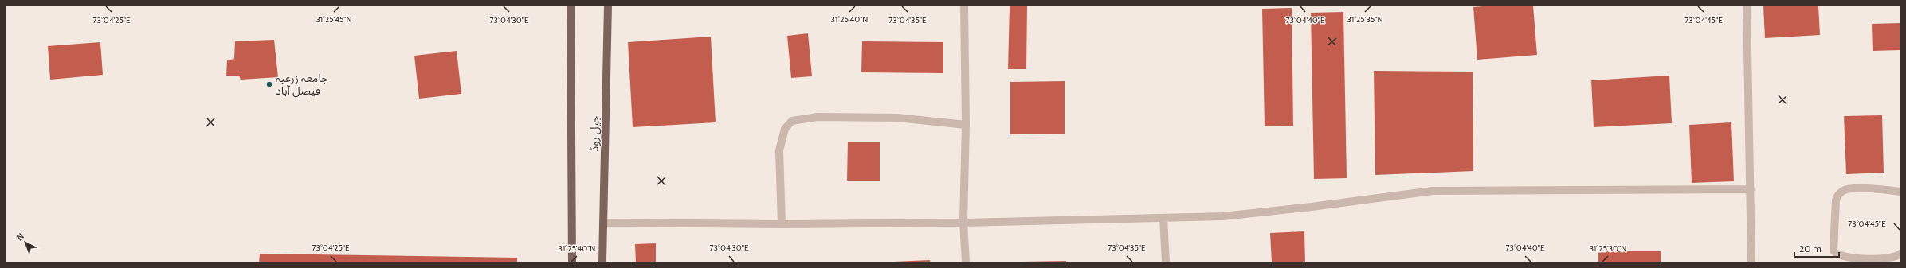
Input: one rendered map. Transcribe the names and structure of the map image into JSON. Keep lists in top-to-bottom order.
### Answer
{
  "streets": {
    "main road": ["جیل روڈ"]
  },
  "places": ["جامعہ زرعیہ فیصل آباد"],
  "scale_bar": "20 m",
  "north": "top left",
  "coordinates": [
    "31°25'45\"N",
    "31°25'35\"N",
    "31°25'40\"N",
    "73°04'25\"E",
    "73°04'30\"E",
    "73°04'40\"E",
    "73°04'45\"E",
    "73°04'35\"E",
    "31°25'30\"N"
  ]
}
